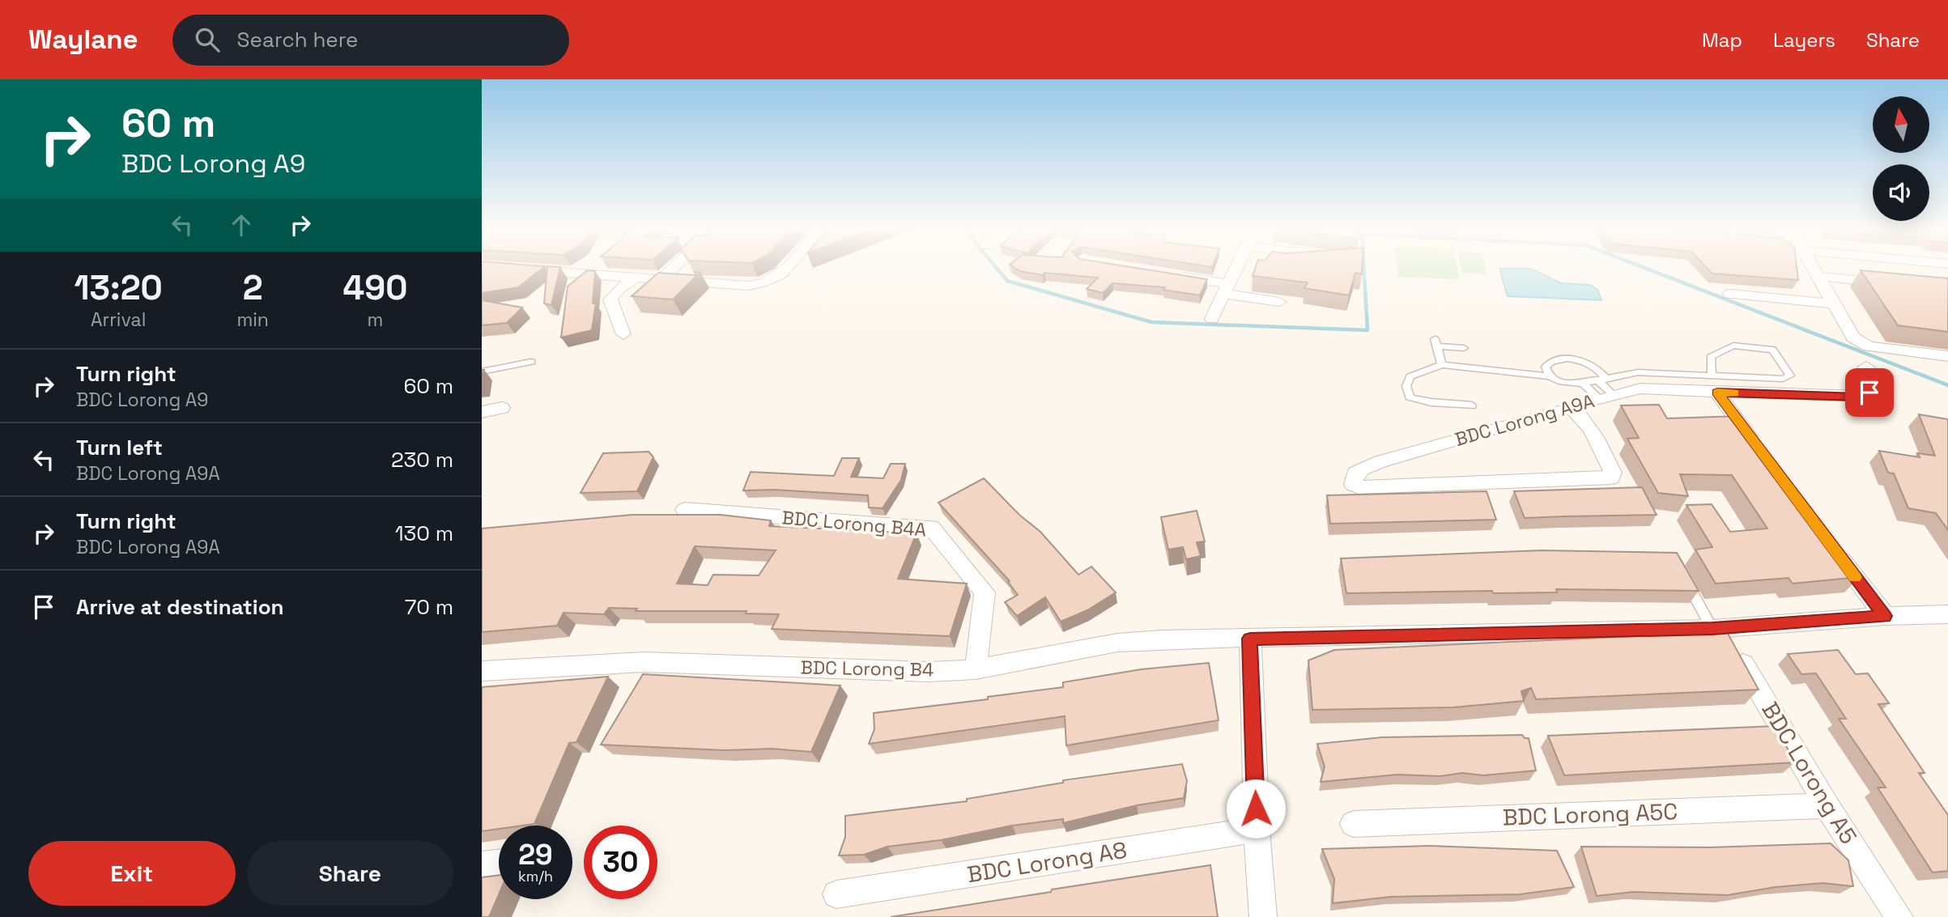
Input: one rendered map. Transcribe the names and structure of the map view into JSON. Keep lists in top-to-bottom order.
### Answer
{
  "streets": {
    "street": [
      "BDC Lorong A9A",
      "BDC Lorong B4A",
      "BDC Lorong B4",
      "BDC Lorong A5",
      "BDC Lorong A5C",
      "BDC Lorong A8"
    ]
  },
  "crossings": [
    ["BDC Lorong B4A", "BDC Lorong B4"],
    ["BDC Lorong B4", "BDC Lorong A5"],
    ["BDC Lorong A5", "BDC Lorong A5C"]
  ],
  "north": "top",
  "page": {
    "header": "Waylane",
    "search": "Search here",
    "nav": ["Map", "Layers", "Share"],
    "turn": ["60 m", "BDC Lorong A9"],
    "eta": [
      "13:20",
      "Arrival",
      "2",
      "min",
      "490",
      "m"
    ],
    "list": [
      {
        "name": "Turn right",
        "note": "BDC Lorong A9",
        "value": "60 m"
      },
      {
        "name": "Turn left",
        "note": "BDC Lorong A9A",
        "value": "230 m"
      },
      {
        "name": "Turn right",
        "note": "BDC Lorong A9A",
        "value": "130 m"
      },
      {
        "name": "Arrive at destination",
        "value": "70 m"
      }
    ],
    "speed": "29 km/h",
    "limit": "30",
    "buttons": ["Exit", "Share"]
  }
}
